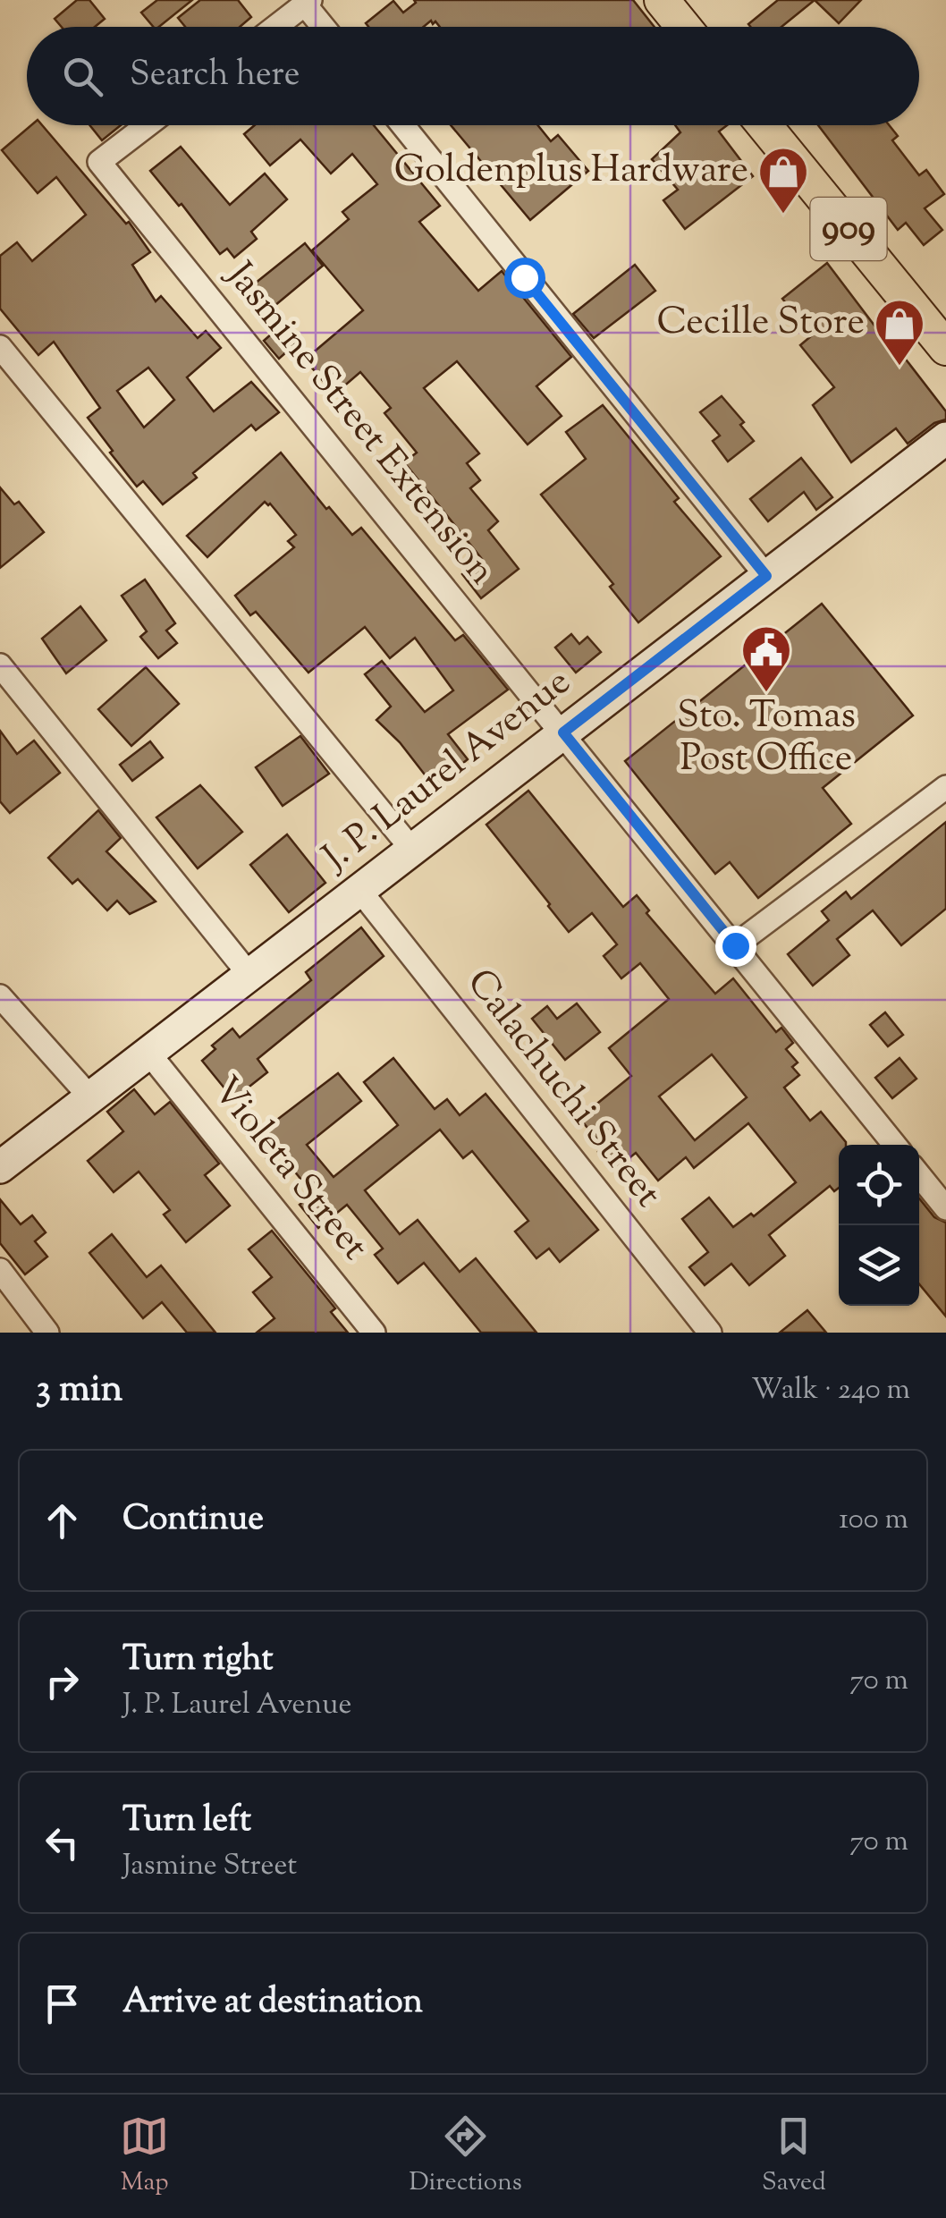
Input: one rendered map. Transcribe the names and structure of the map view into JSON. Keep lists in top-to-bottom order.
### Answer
{
  "streets": {
    "main road": ["909"],
    "street": [
      "Jasmine Street Extension",
      "J. P. Laurel Avenue",
      "Calachuchi Street",
      "Violeta Street"
    ]
  },
  "crossings": [
    ["Jasmine Street Extension", "J. P. Laurel Avenue"],
    ["J. P. Laurel Avenue", "Calachuchi Street"],
    ["J. P. Laurel Avenue", "Violeta Street"]
  ],
  "places": {
    "shop": ["Goldenplus Hardware", "Cecille Store"],
    "public building": ["Sto. Tomas Post Office"]
  },
  "page": {
    "search": "Search here",
    "heading": ["3 min", "Walk · 240 m"],
    "list": [
      ["Continue", "100 m"],
      ["Turn right", "J. P. Laurel Avenue", "70 m"],
      ["Turn left", "Jasmine Street", "70 m"],
      "Arrive at destination"
    ],
    "nav": ["Map", "Directions", "Saved"]
  }
}
